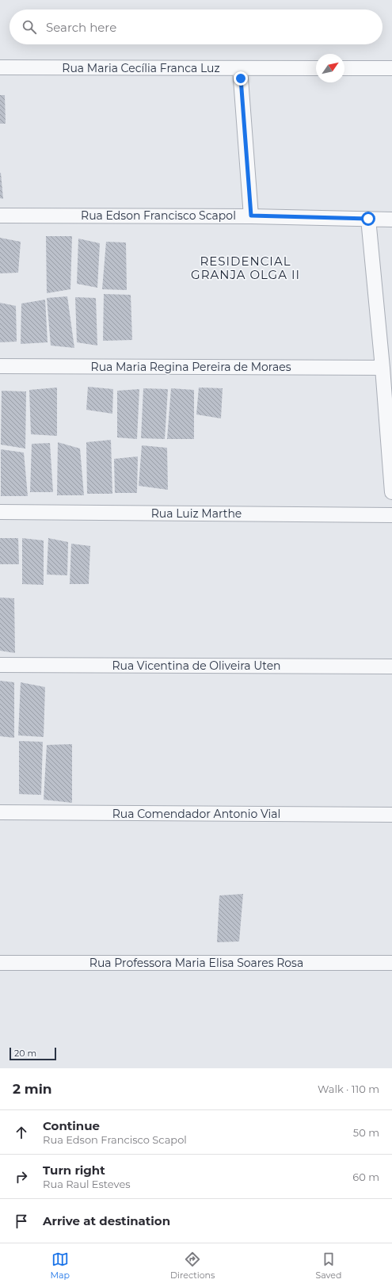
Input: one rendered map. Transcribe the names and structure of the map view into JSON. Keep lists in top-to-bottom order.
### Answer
{
  "streets": {
    "street": [
      "Rua Maria Cecília Franca Luz",
      "Rua Edson Francisco Scapol",
      "Rua Maria Regina Pereira de Moraes",
      "Rua Luiz Marthe",
      "Rua Vicentina de Oliveira Uten",
      "Rua Comendador Antonio Vial",
      "Rua Professora Maria Elisa Soares Rosa"
    ]
  },
  "districts": ["RESIDENCIAL GRANJA OLGA II"],
  "scale_bar": "20 m",
  "north": "top right",
  "page": {
    "search": "Search here",
    "scale": "20 m",
    "heading": ["2 min", "Walk · 110 m"],
    "list": [
      ["Continue", "Rua Edson Francisco Scapol", "50 m"],
      ["Turn right", "Rua Raul Esteves", "60 m"],
      "Arrive at destination"
    ],
    "nav": ["Map", "Directions", "Saved"]
  }
}
